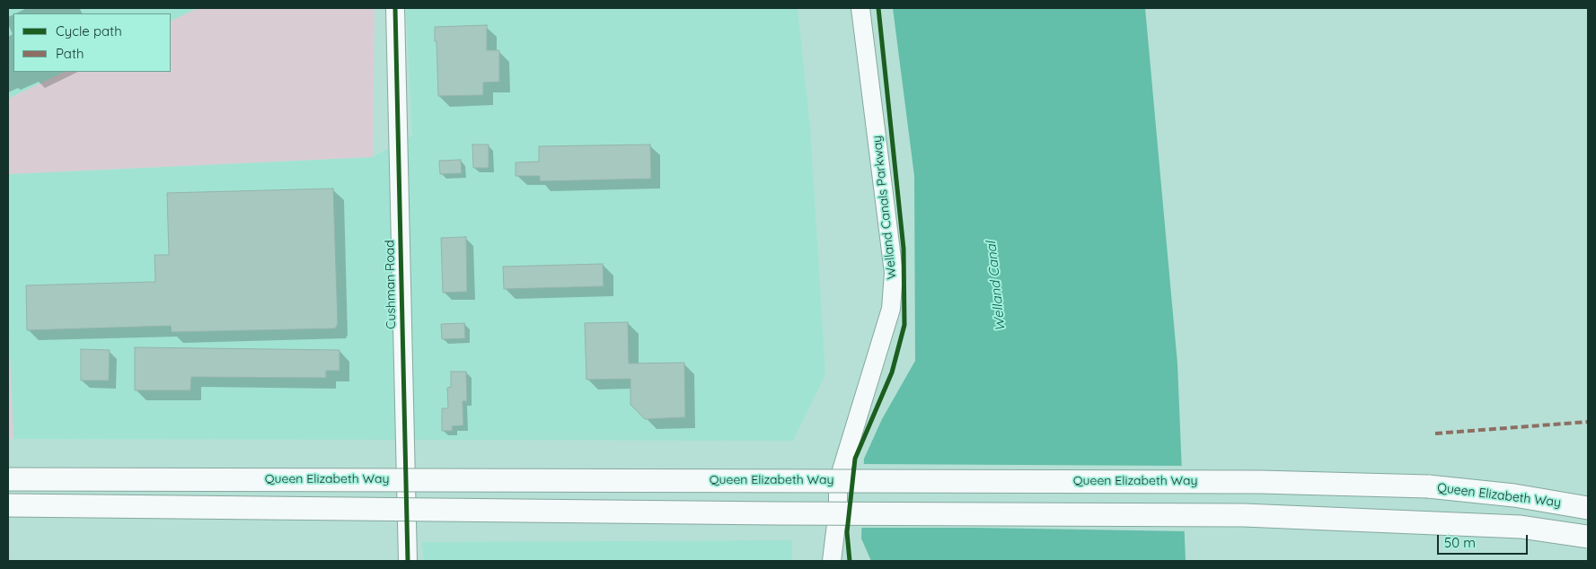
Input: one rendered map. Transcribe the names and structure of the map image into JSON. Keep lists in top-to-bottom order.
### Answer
{
  "streets": {
    "highway": ["Queen Elizabeth Way"],
    "main road": ["Welland Canals Parkway", "Cushman Road"]
  },
  "water": ["Welland Canal"],
  "legend": ["Cycle path", "Path"],
  "scale_bar": "50 m"
}
